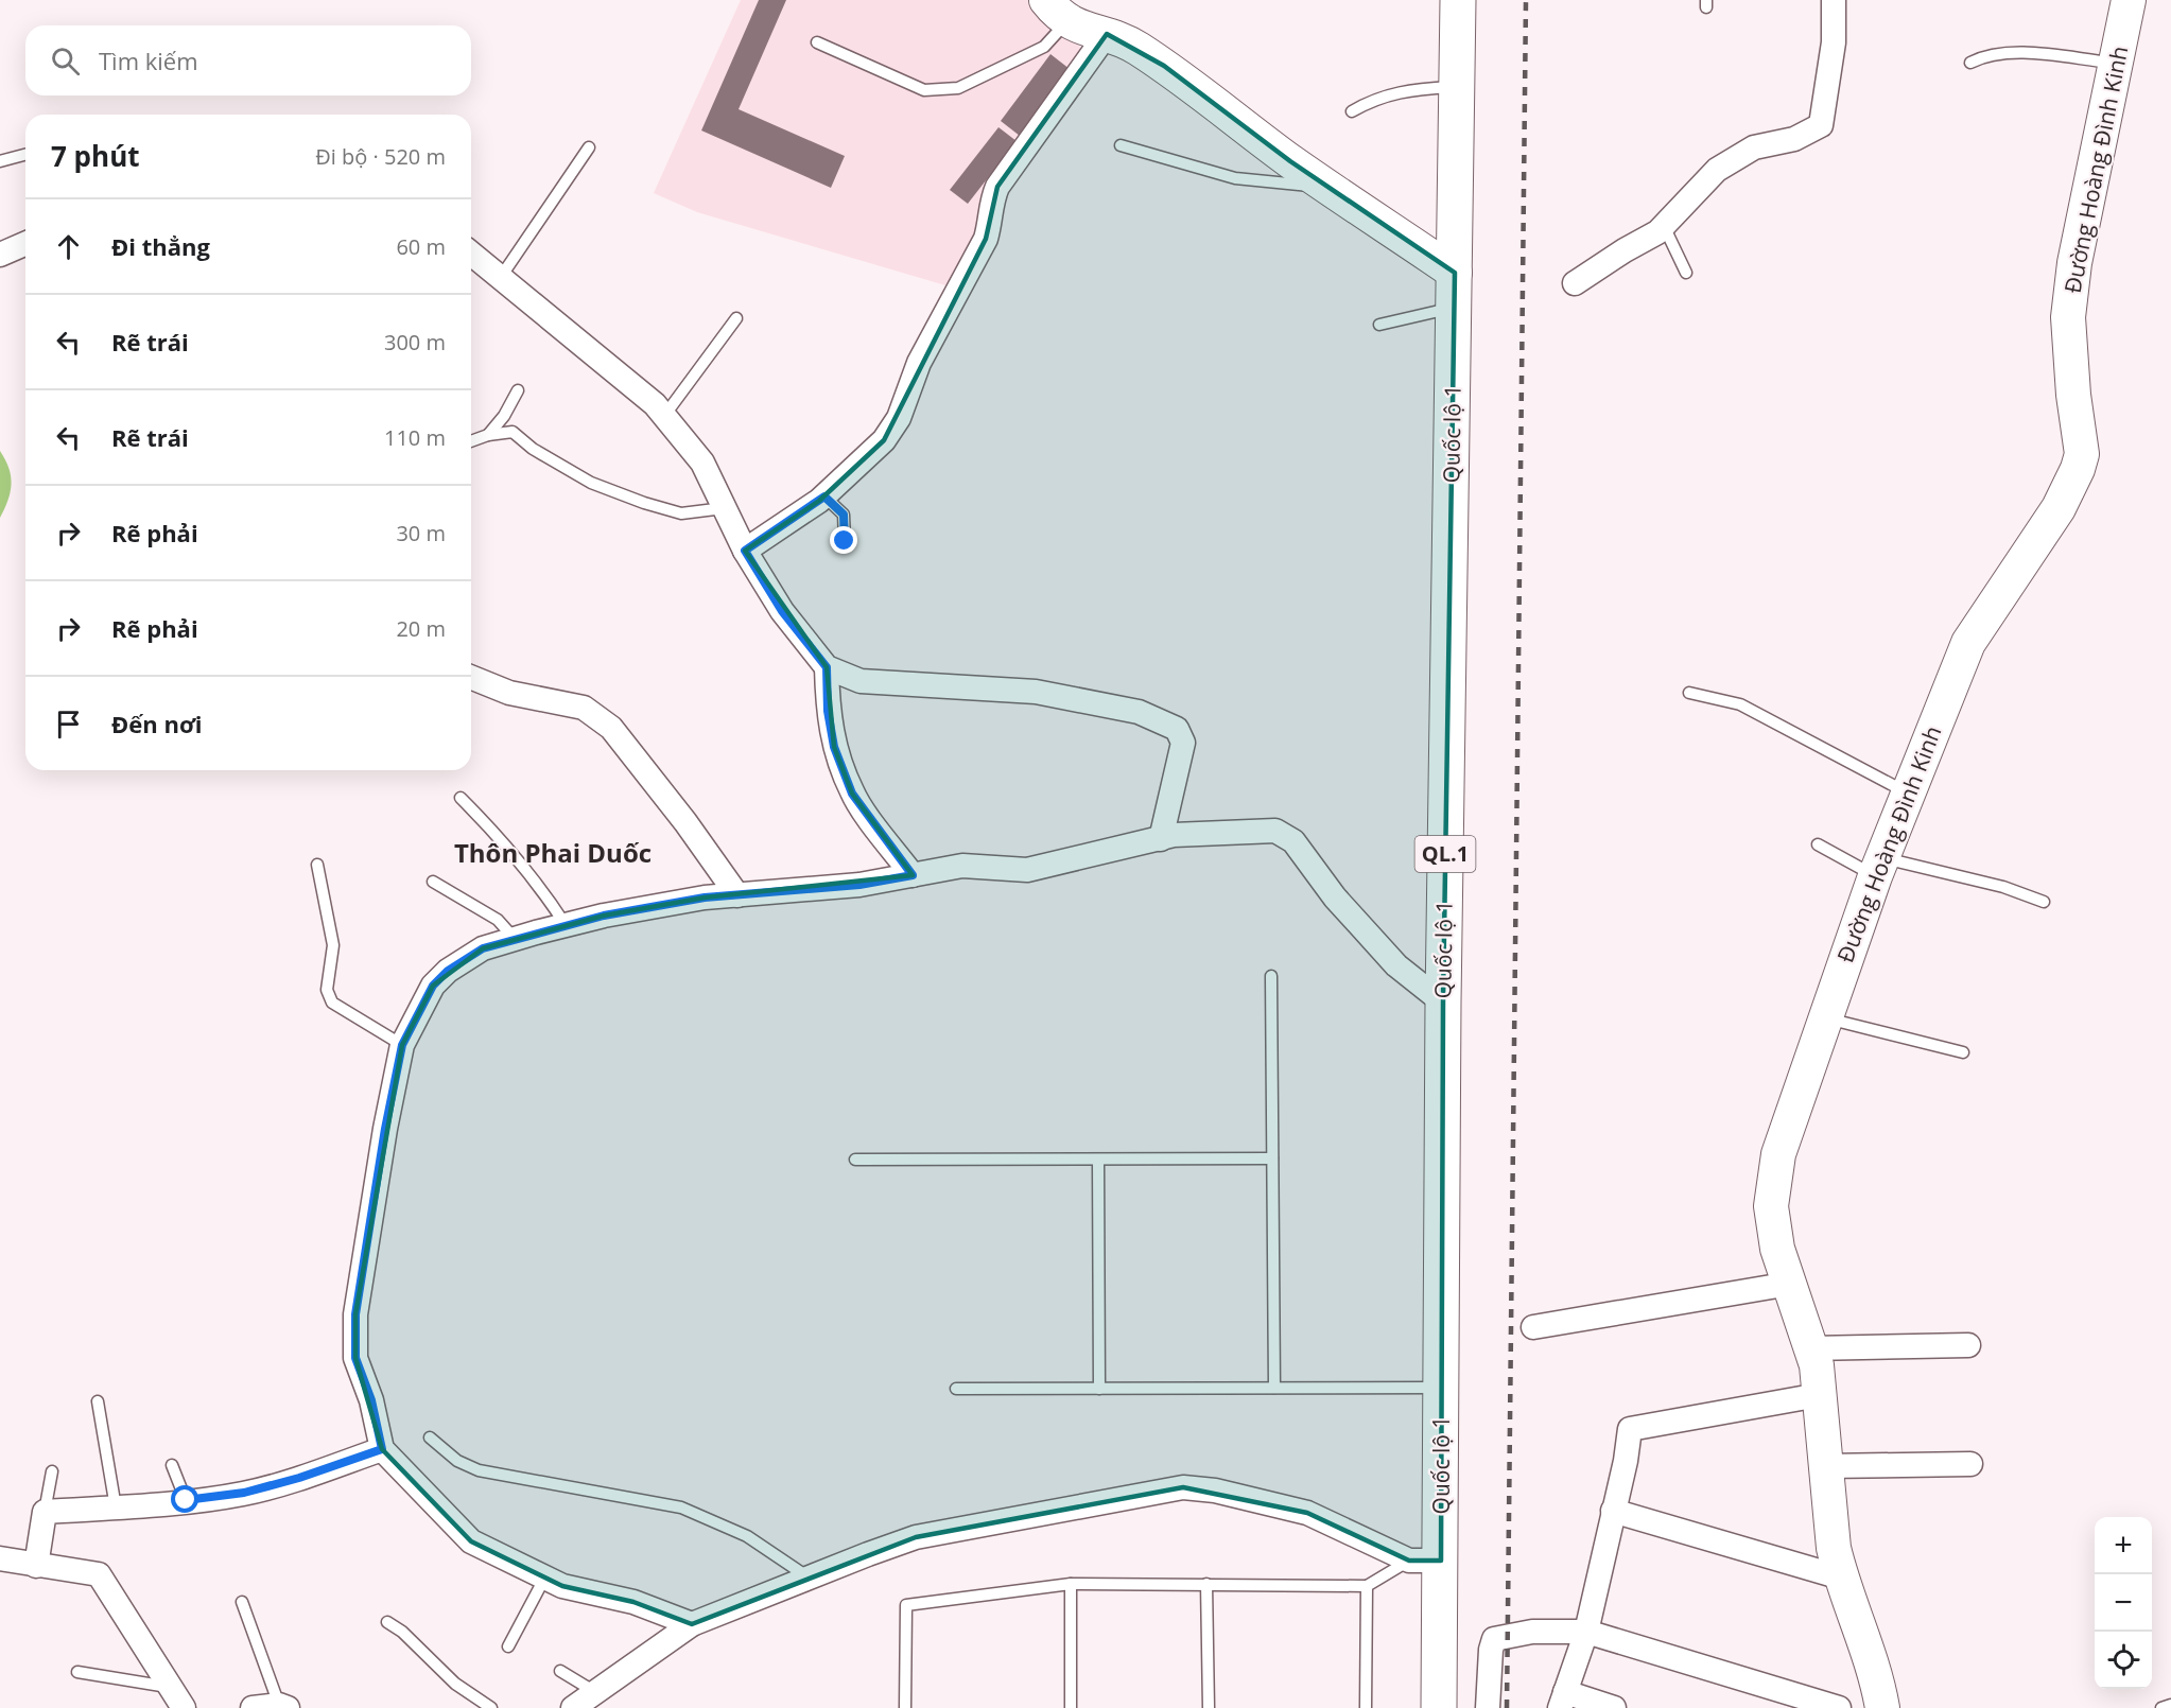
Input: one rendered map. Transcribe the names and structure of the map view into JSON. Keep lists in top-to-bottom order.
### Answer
{
  "streets": {
    "highway": ["Quốc lộ 1", "QL.1"],
    "street": ["Đường Hoàng Đình Kinh"]
  },
  "districts": ["Thôn Phai Duốc"],
  "page": {
    "search": "Tìm kiếm",
    "heading": ["7 phút", "Đi bộ · 520 m"],
    "list": [
      ["Đi thẳng", "60 m"],
      ["Rẽ trái", "300 m"],
      ["Rẽ trái", "110 m"],
      ["Rẽ phải", "30 m"],
      ["Rẽ phải", "20 m"],
      "Đến nơi"
    ],
    "map_buttons": ["+", "−"]
  }
}
